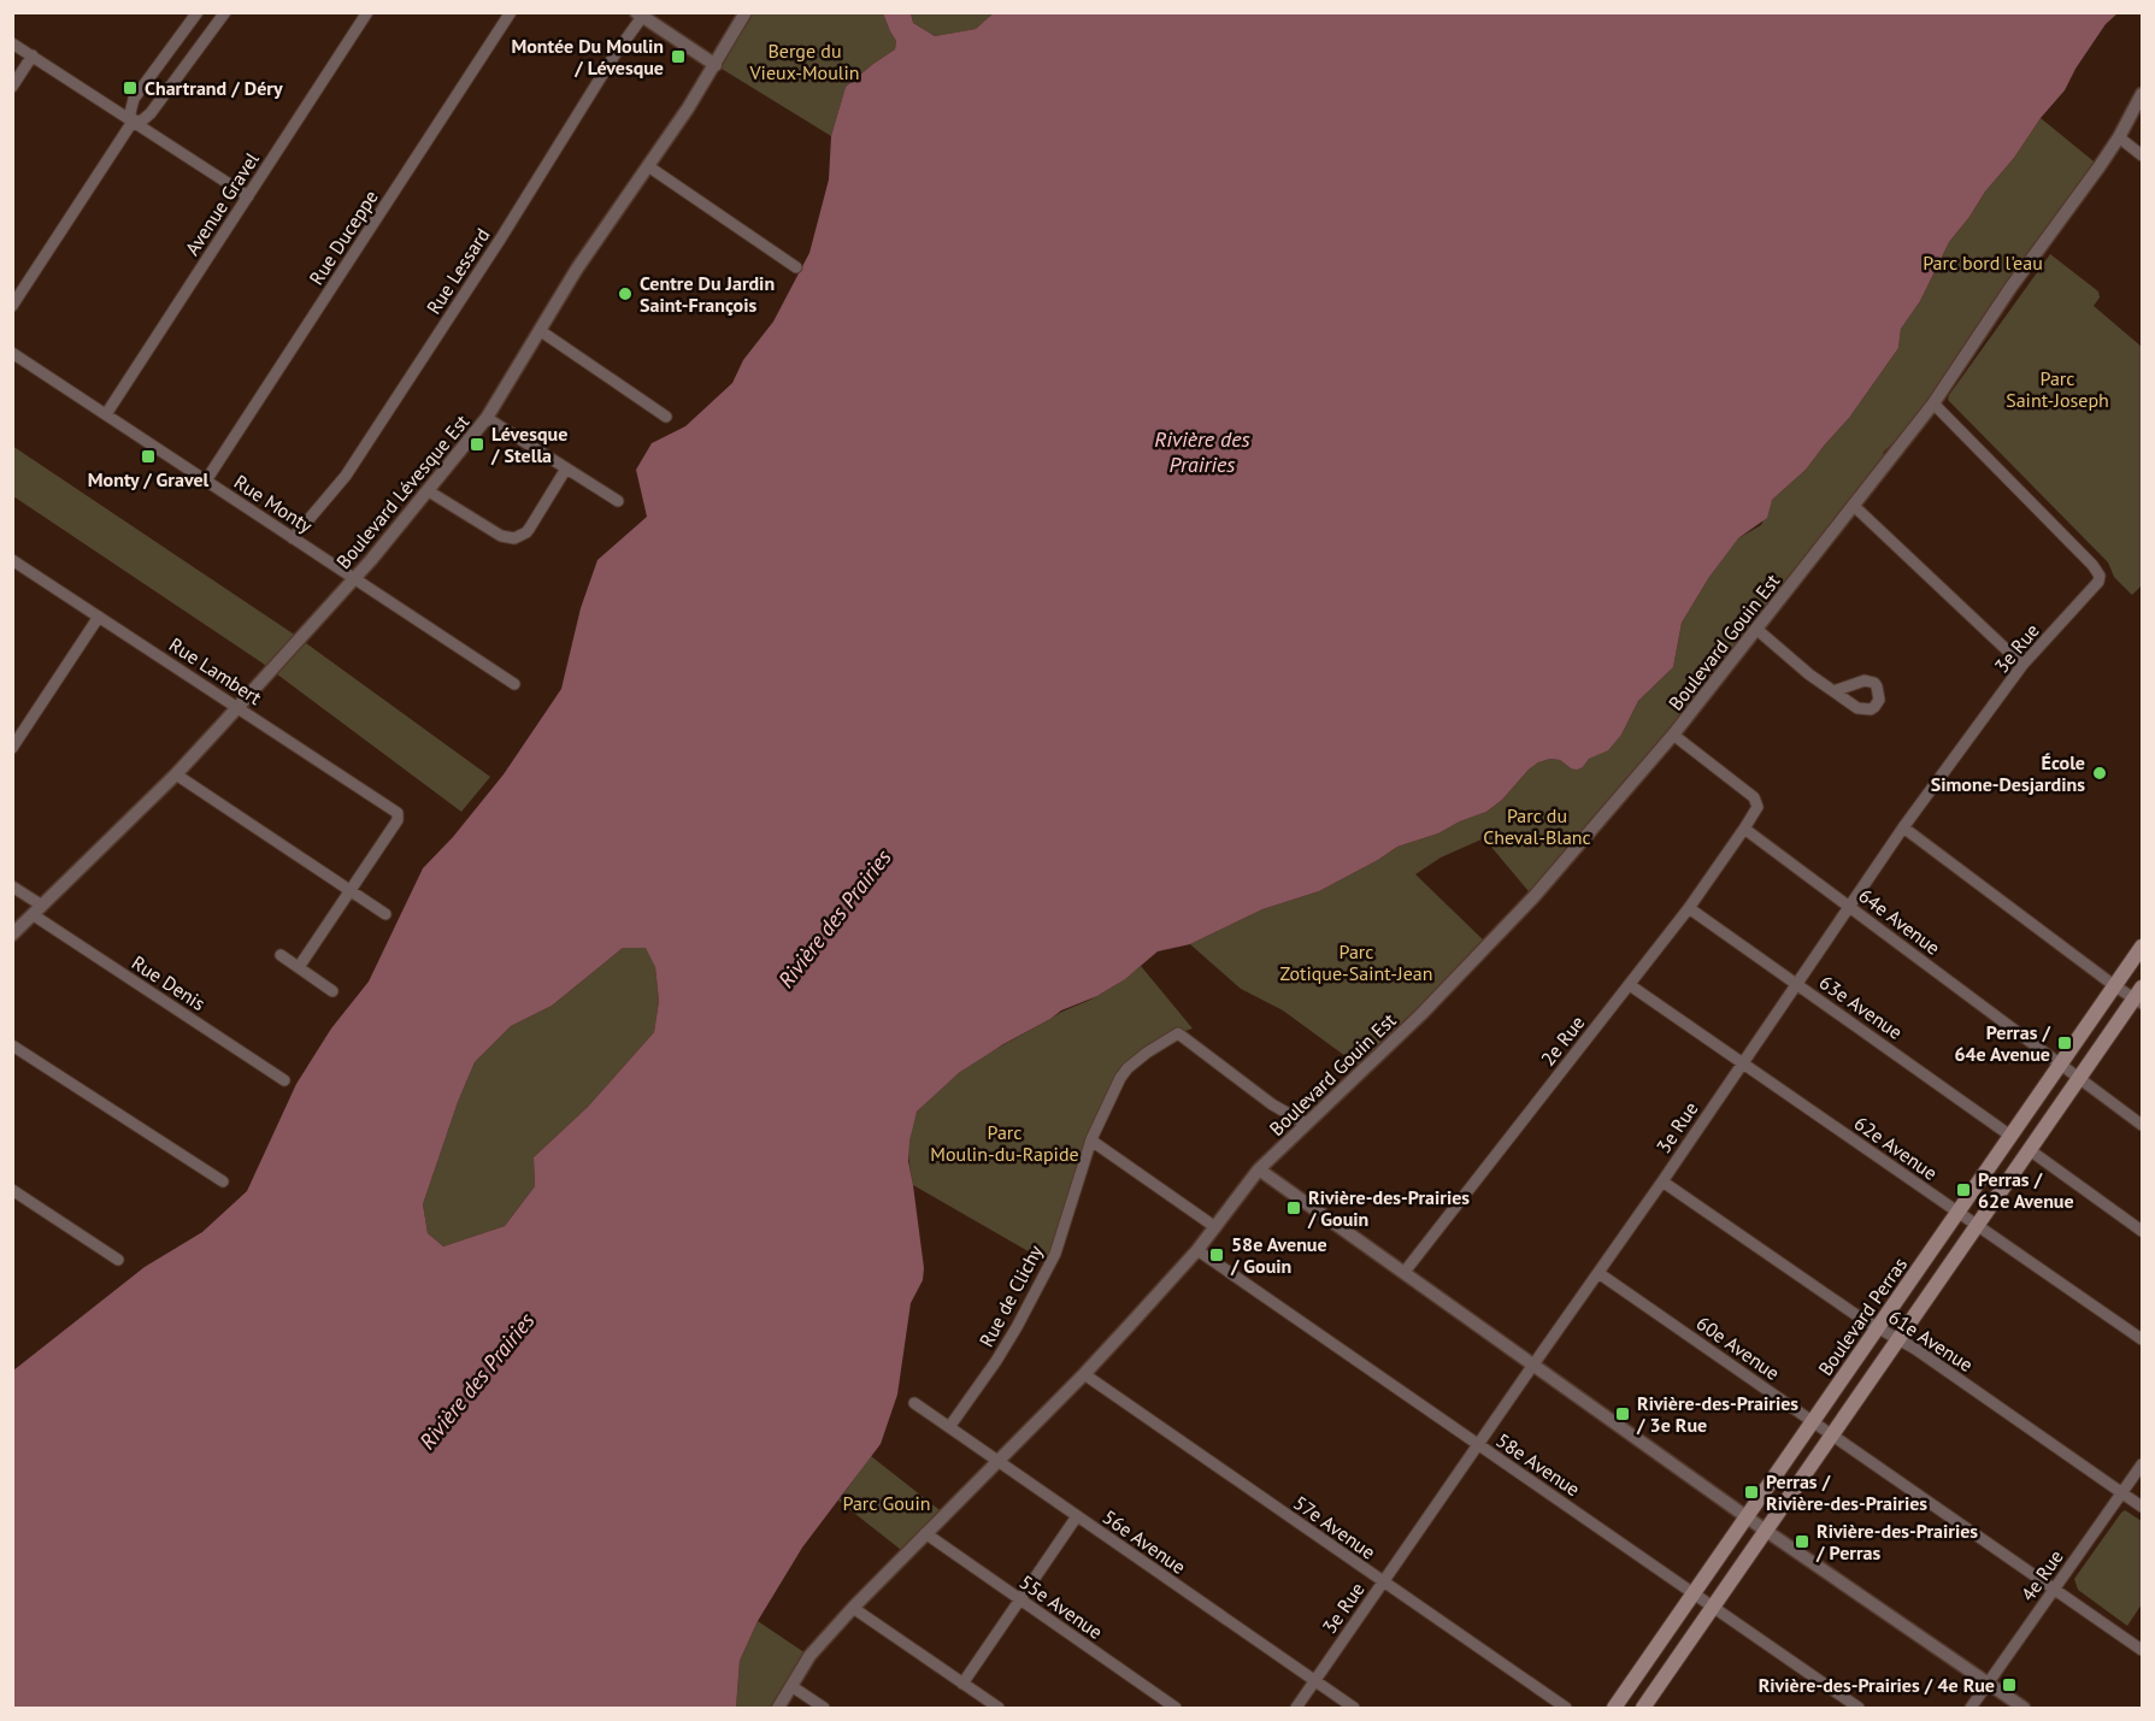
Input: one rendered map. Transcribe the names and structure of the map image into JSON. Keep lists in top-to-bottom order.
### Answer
{
  "streets": {
    "main road": ["Boulevard Perras"],
    "street": [
      "Avenue Gravel",
      "Rue Duceppe",
      "Rue Lessard",
      "Boulevard Lévesque Est",
      "Rue Monty",
      "Boulevard Gouin Est",
      "3e Rue",
      "Rue Lambert",
      "64e Avenue",
      "Rue Denis",
      "63e Avenue",
      "2e Rue",
      "62e Avenue",
      "Rue de Clichy",
      "61e Avenue",
      "60e Avenue",
      "58e Avenue",
      "57e Avenue",
      "56e Avenue",
      "4e Rue",
      "55e Avenue"
    ]
  },
  "crossings": [
    ["Avenue Gravel", "Rue Monty"],
    ["Rue Duceppe", "Rue Monty"],
    ["Rue Lessard", "Rue Monty"],
    ["Boulevard Lévesque Est", "Rue Monty"],
    ["Boulevard Lévesque Est", "Rue Lambert"],
    ["Boulevard Lévesque Est", "Rue Denis"],
    ["Boulevard Gouin Est", "3e Rue"],
    ["Boulevard Gouin Est", "Rue de Clichy"],
    ["Boulevard Gouin Est", "58e Avenue"],
    ["Boulevard Gouin Est", "57e Avenue"],
    ["Boulevard Gouin Est", "56e Avenue"],
    ["Boulevard Gouin Est", "55e Avenue"],
    ["3e Rue", "64e Avenue"],
    ["3e Rue", "63e Avenue"],
    ["3e Rue", "62e Avenue"],
    ["3e Rue", "61e Avenue"],
    ["3e Rue", "60e Avenue"],
    ["3e Rue", "58e Avenue"],
    ["3e Rue", "57e Avenue"],
    ["3e Rue", "56e Avenue"],
    ["64e Avenue", "2e Rue"],
    ["64e Avenue", "Boulevard Perras"],
    ["63e Avenue", "2e Rue"],
    ["63e Avenue", "Boulevard Perras"],
    ["2e Rue", "62e Avenue"],
    ["62e Avenue", "Boulevard Perras"],
    ["Rue de Clichy", "56e Avenue"],
    ["Boulevard Perras", "61e Avenue"],
    ["Boulevard Perras", "60e Avenue"],
    ["Boulevard Perras", "58e Avenue"],
    ["61e Avenue", "4e Rue"],
    ["60e Avenue", "4e Rue"]
  ],
  "water": ["Rivière des Prairies"],
  "parks": [
    "Berge du Vieux-Moulin",
    "Parc bord l'eau",
    "Parc Saint-Joseph",
    "Parc du Cheval-Blanc",
    "Parc Zotique-Saint-Jean",
    "Parc Moulin-du-Rapide",
    "Parc Gouin"
  ],
  "places": {
    "transit": [
      "Montée Du Moulin / Lévesque",
      "Chartrand / Déry",
      "Lévesque / Stella",
      "Monty / Gravel",
      "Perras / 64e Avenue",
      "Perras / 62e Avenue",
      "Rivière-des-Prairies / Gouin",
      "58e Avenue / Gouin",
      "Rivière-des-Prairies / 3e Rue",
      "Perras / Rivière-des-Prairies",
      "Rivière-des-Prairies / Perras",
      "Rivière-des-Prairies / 4e Rue"
    ],
    "other": ["Centre Du Jardin Saint-François", "École Simone-Desjardins"]
  }
}
